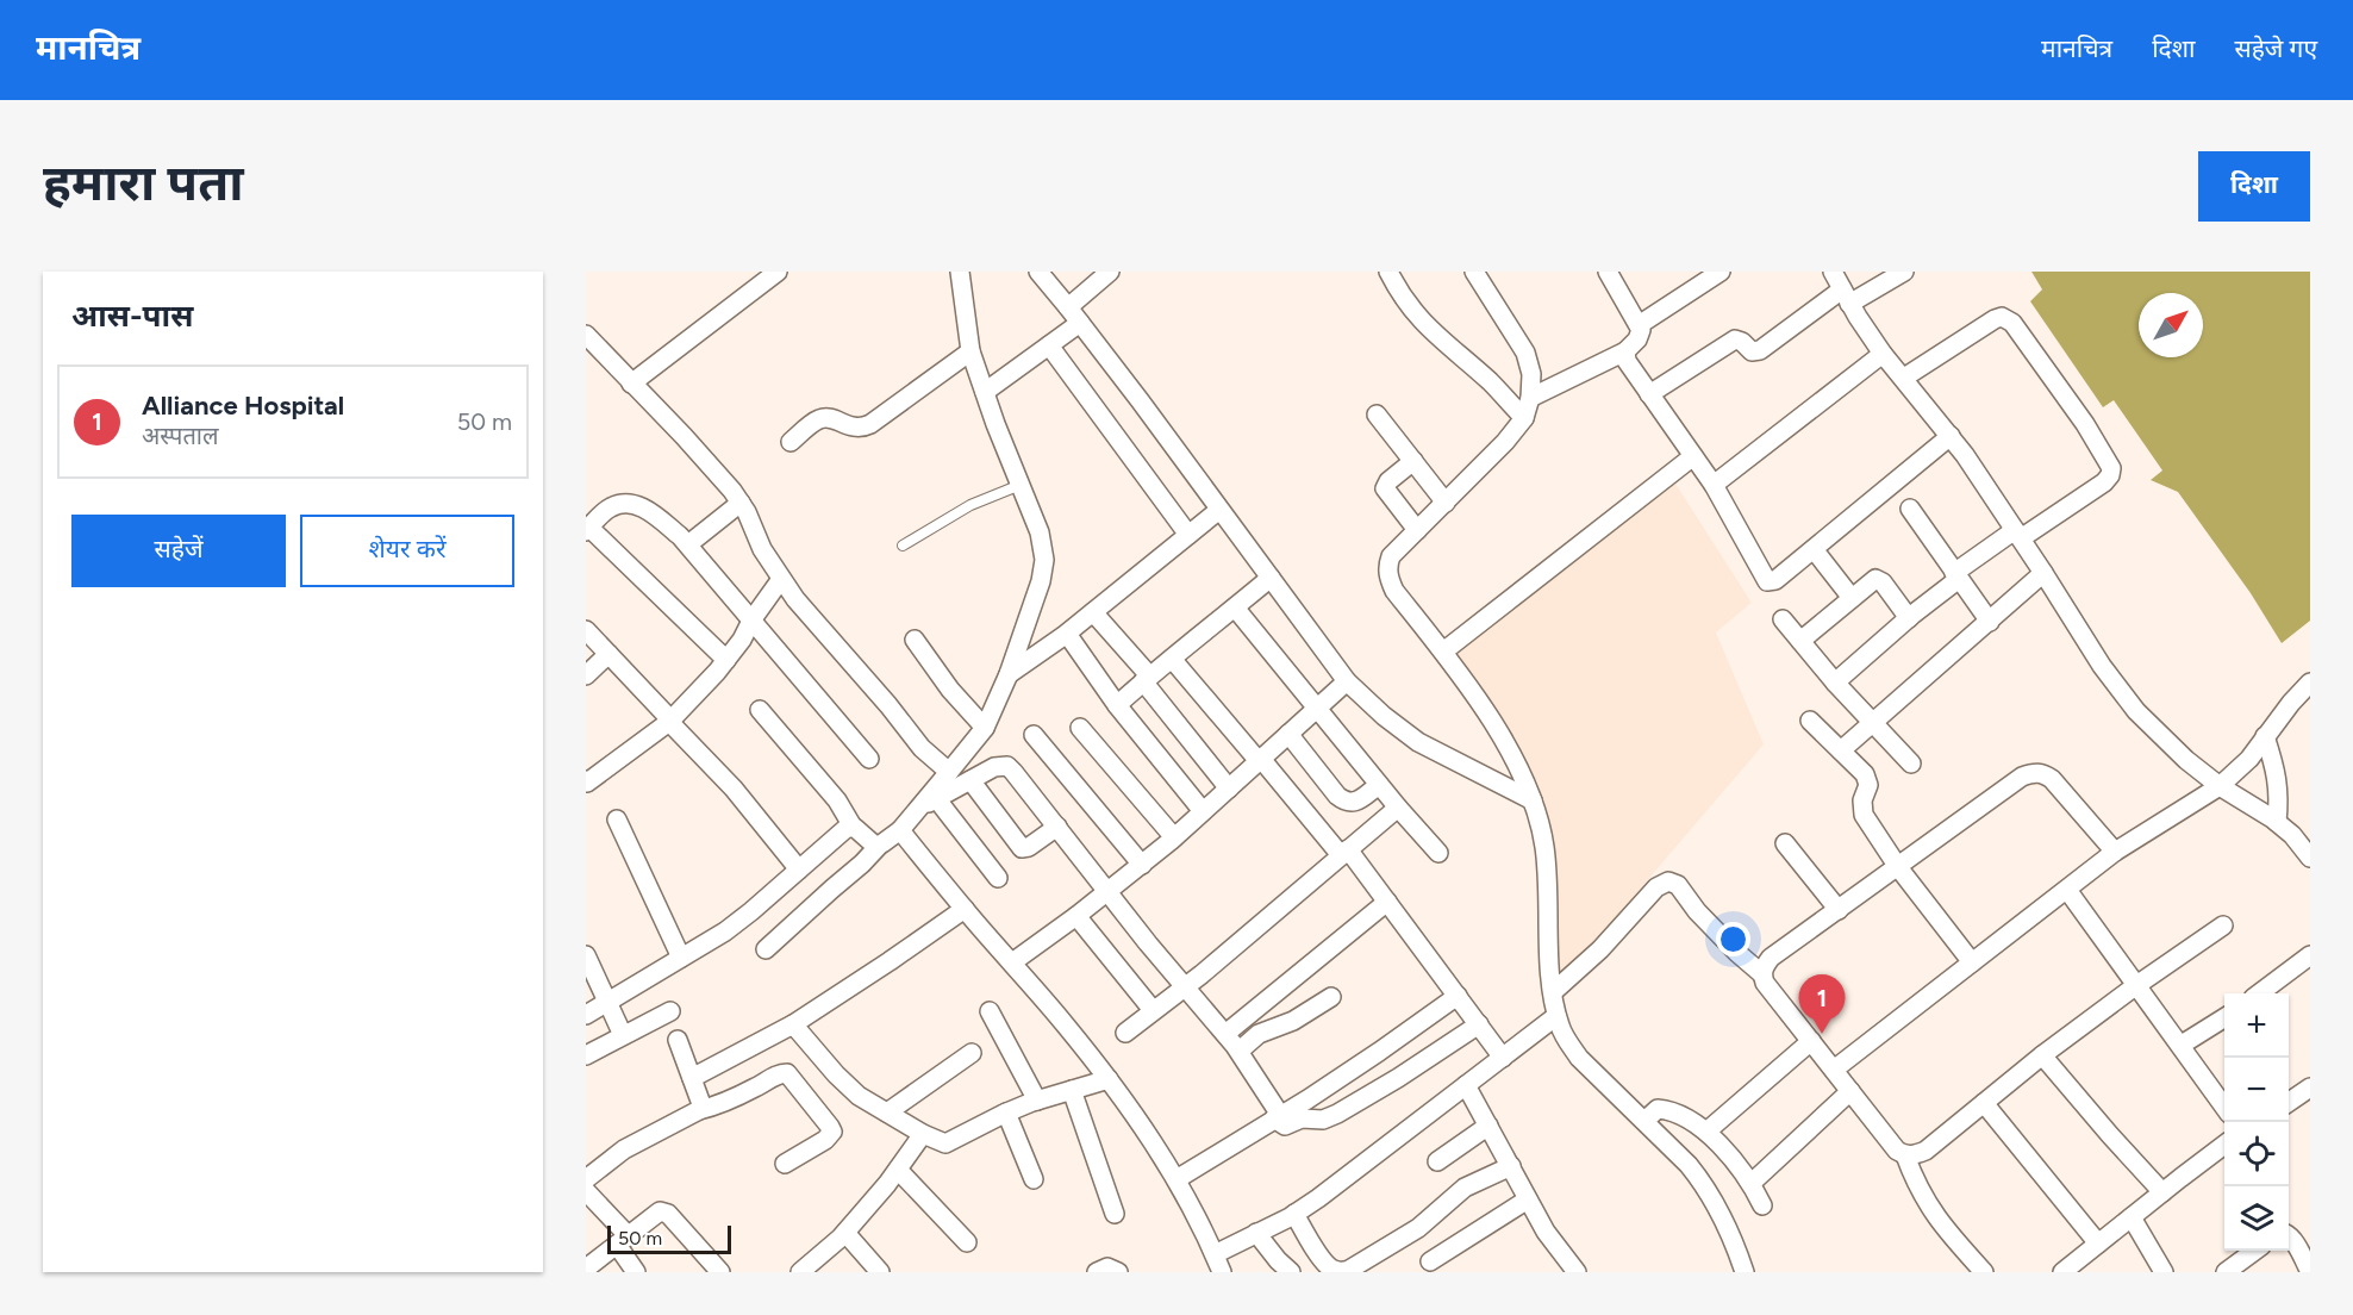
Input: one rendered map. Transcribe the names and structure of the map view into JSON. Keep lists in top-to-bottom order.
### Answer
{
  "scale_bar": "50 m",
  "north": "top right",
  "page": {
    "header": "मानचित्र",
    "nav": ["मानचित्र", "दिशा", "सहेजे गए"],
    "buttons": [
      "दिशा",
      ["सहेजें", "शेयर करें"]
    ],
    "title": "हमारा पता",
    "heading": "आस-पास",
    "list": [
      {
        "mark": "1",
        "name": "Alliance Hospital",
        "note": "अस्पताल",
        "value": "50 m"
      }
    ],
    "pins": "1",
    "map_buttons": ["+", "−"],
    "scale": "50 m"
  }
}
